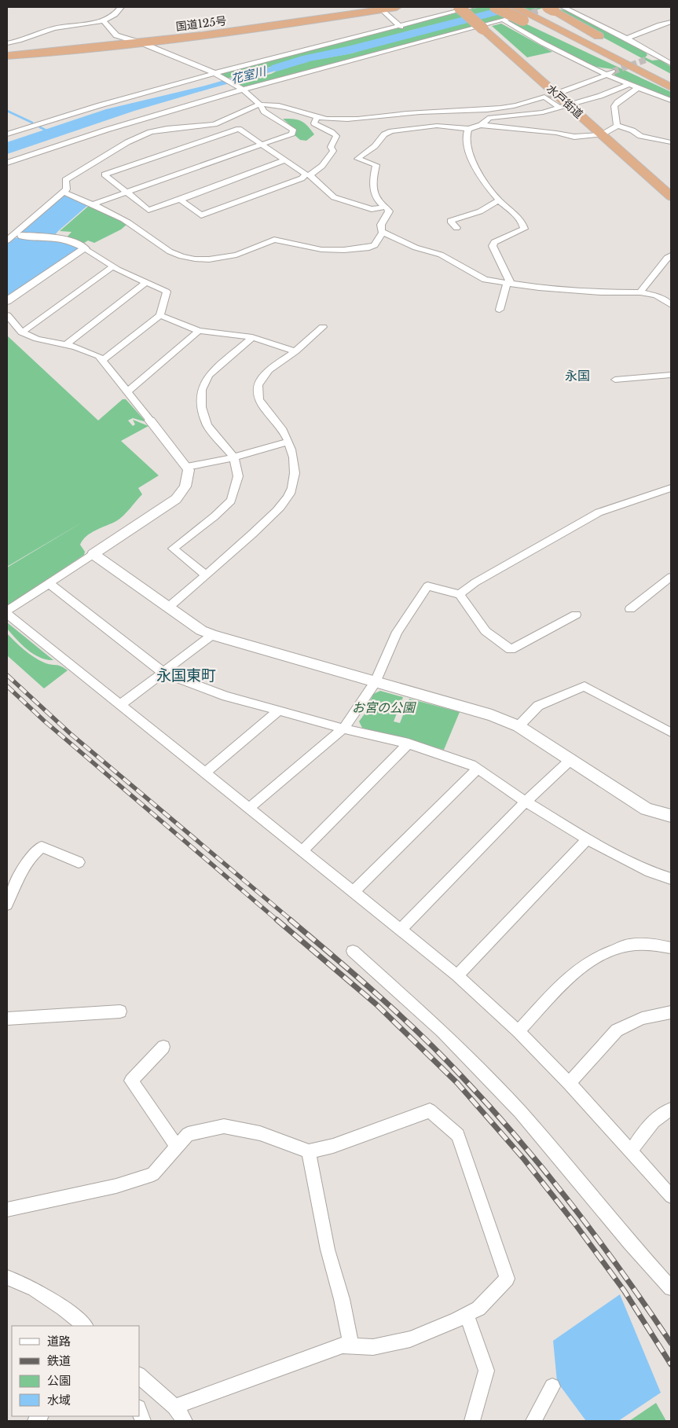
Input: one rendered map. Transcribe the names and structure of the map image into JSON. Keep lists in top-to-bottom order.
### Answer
{
  "streets": {
    "highway": ["国道125号", "水戸街道"]
  },
  "districts": ["永国", "永国東町"],
  "water": ["花室川"],
  "parks": ["お宮の公園"],
  "legend": [
    "道路",
    "鉄道",
    "公園",
    "水域"
  ]
}
